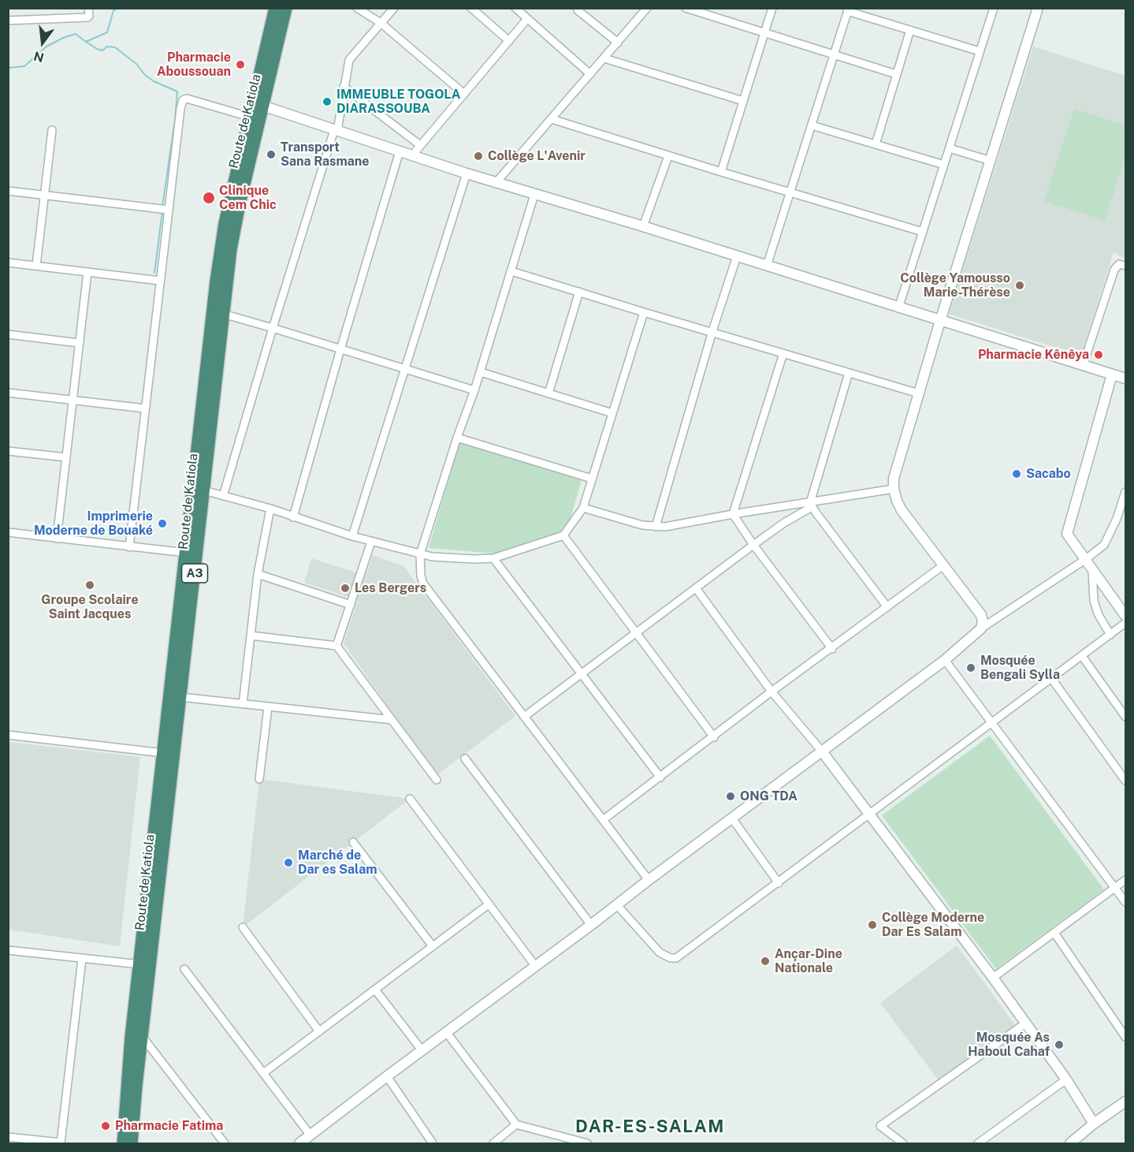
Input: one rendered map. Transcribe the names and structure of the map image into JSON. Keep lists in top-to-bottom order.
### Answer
{
  "streets": {
    "highway": ["Route de Katiola", "A3"]
  },
  "districts": ["DAR-ES-SALAM"],
  "places": [
    "Pharmacie Aboussouan",
    "IMMEUBLE TOGOLA DIARASSOUBA",
    "Transport Sana Rasmane",
    "Collège L'Avenir",
    "Clinique Cem Chic",
    "Collège Yamousso Marie-Thérèse",
    "Pharmacie Kênêya",
    "Sacabo",
    "Imprimerie Moderne de Bouaké",
    "Groupe Scolaire Saint Jacques",
    "Les Bergers",
    "Mosquée Bengali Sylla",
    "ONG TDA",
    "Marché de Dar es Salam",
    "Collège Moderne Dar Es Salam",
    "Ançar-Dine Nationale",
    "Mosquée As Haboul Cahaf",
    "Pharmacie Fatima"
  ],
  "north": "bottom"
}
